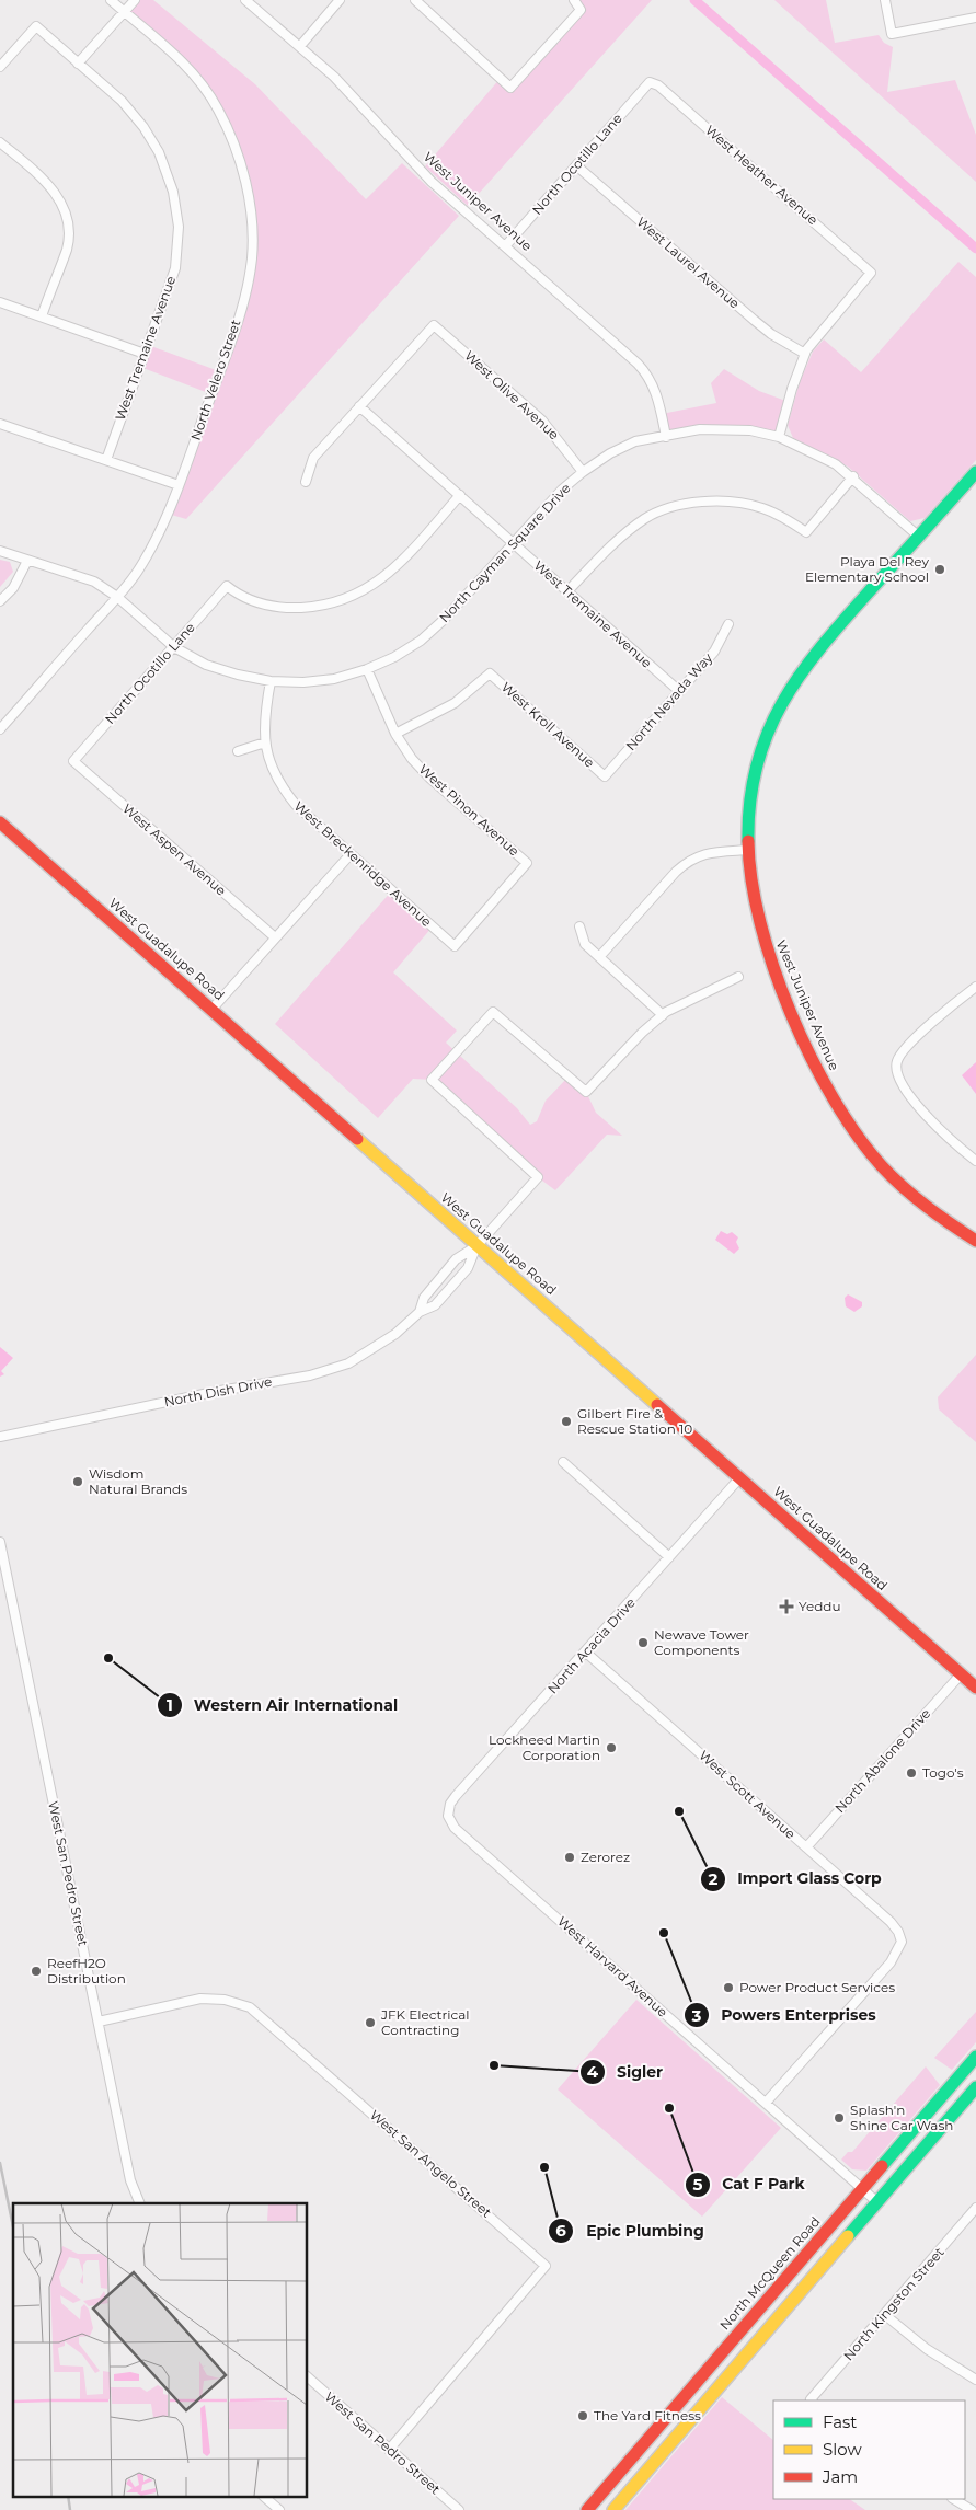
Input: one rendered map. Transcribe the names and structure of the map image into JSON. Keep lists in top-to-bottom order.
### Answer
{
  "streets": {
    "main road": ["West Juniper Avenue", "West Guadalupe Road", "North McQueen Road"],
    "street": [
      "North Ocotillo Lane",
      "West Heather Avenue",
      "West Laurel Avenue",
      "West Tremaine Avenue",
      "North Velero Street",
      "West Olive Avenue",
      "North Cayman Square Drive",
      "North Nevada Way",
      "West Kroll Avenue",
      "West Pinon Avenue",
      "West Aspen Avenue",
      "West Breckenridge Avenue",
      "North Dish Drive",
      "North Acacia Drive",
      "North Abalone Drive",
      "West Scott Avenue",
      "West San Pedro Street",
      "West Harvard Avenue",
      "West San Angelo Street",
      "North Kingston Street"
    ]
  },
  "crossings": [
    ["North Ocotillo Lane", "West Heather Avenue"],
    ["North Ocotillo Lane", "West Juniper Avenue"],
    ["North Ocotillo Lane", "West Laurel Avenue"],
    ["North Ocotillo Lane", "West Tremaine Avenue"],
    ["North Ocotillo Lane", "North Cayman Square Drive"],
    ["North Ocotillo Lane", "West Aspen Avenue"],
    ["West Heather Avenue", "West Laurel Avenue"],
    ["West Juniper Avenue", "North Cayman Square Drive"],
    ["West Tremaine Avenue", "West Olive Avenue"],
    ["West Tremaine Avenue", "North Cayman Square Drive"],
    ["West Tremaine Avenue", "North Nevada Way"],
    ["North Velero Street", "North Cayman Square Drive"],
    ["West Olive Avenue", "North Cayman Square Drive"],
    ["North Cayman Square Drive", "West Pinon Avenue"],
    ["North Cayman Square Drive", "West Breckenridge Avenue"],
    ["North Nevada Way", "West Kroll Avenue"],
    ["West Kroll Avenue", "West Pinon Avenue"],
    ["West Pinon Avenue", "West Breckenridge Avenue"],
    ["West Guadalupe Road", "North Dish Drive"],
    ["West Guadalupe Road", "North Acacia Drive"],
    ["West Guadalupe Road", "North Abalone Drive"],
    ["North Acacia Drive", "West Scott Avenue"],
    ["North Acacia Drive", "West Harvard Avenue"],
    ["North Abalone Drive", "West Scott Avenue"],
    ["West Scott Avenue", "West Harvard Avenue"],
    ["West San Pedro Street", "West San Angelo Street"],
    ["West Harvard Avenue", "North McQueen Road"]
  ],
  "places": {
    "other": [
      "Playa Del Rey Elementary School",
      "Gilbert Fire & Rescue Station 10",
      "Wisdom Natural Brands",
      "Newave Tower Components",
      "Western Air International",
      "Lockheed Martin Corporation",
      "Togo's",
      "Import Glass Corp",
      "Zerorez",
      "Powers Enterprises",
      "ReefH2O Distribution",
      "Power Product Services",
      "JFK Electrical Contracting",
      "Sigler",
      "Cat F Park",
      "Splash'n Shine Car Wash",
      "Epic Plumbing",
      "The Yard Fitness"
    ],
    "health": ["Yeddu"]
  },
  "legend": ["Fast", "Slow", "Jam"]
}
